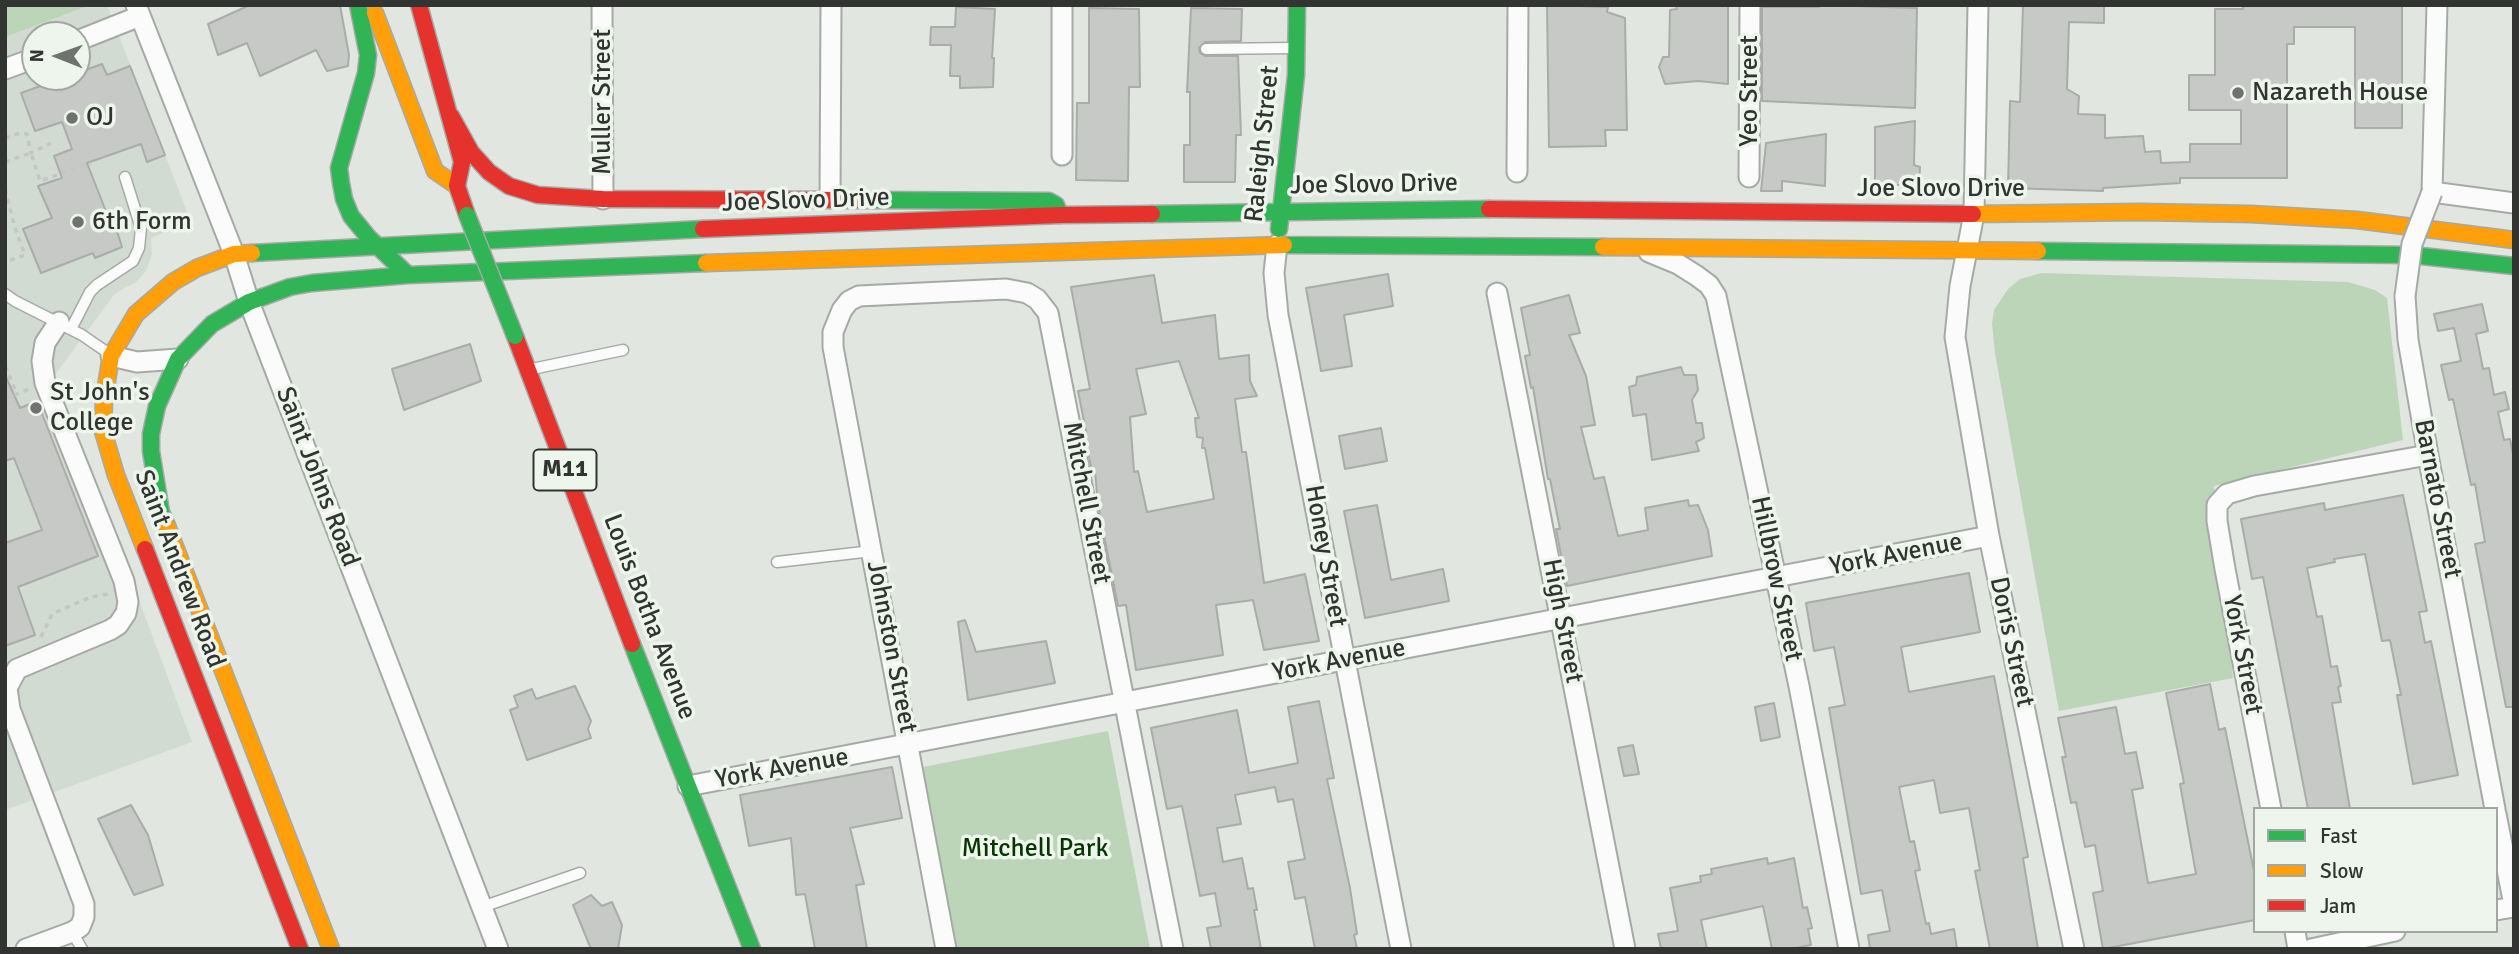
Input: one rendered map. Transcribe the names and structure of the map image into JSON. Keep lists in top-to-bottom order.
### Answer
{
  "streets": {
    "main road": [
      "Raleigh Street",
      "Joe Slovo Drive",
      "M11",
      "Saint Andrew Road",
      "Louis Botha Avenue"
    ],
    "street": [
      "Yeo Street",
      "Muller Street",
      "Saint Johns Road",
      "Barnato Street",
      "Mitchell Street",
      "York Avenue",
      "Honey Street",
      "Hillbrow Street",
      "High Street",
      "Doris Street",
      "Johnston Street",
      "York Street"
    ]
  },
  "crossings": [
    ["Raleigh Street", "Joe Slovo Drive"],
    ["Raleigh Street", "Honey Street"],
    ["Joe Slovo Drive", "Saint Johns Road"],
    ["Joe Slovo Drive", "Saint Andrew Road"],
    ["Joe Slovo Drive", "Doris Street"],
    ["Saint Johns Road", "Saint Andrew Road"],
    ["Barnato Street", "York Street"],
    ["Mitchell Street", "York Avenue"],
    ["Mitchell Street", "Johnston Street"],
    ["York Avenue", "Honey Street"],
    ["York Avenue", "Hillbrow Street"],
    ["York Avenue", "Louis Botha Avenue"],
    ["York Avenue", "High Street"],
    ["York Avenue", "Doris Street"],
    ["York Avenue", "Johnston Street"]
  ],
  "parks": ["Mitchell Park"],
  "places": [
    "Nazareth House",
    "OJ",
    "6th Form",
    "St John's College"
  ],
  "legend": ["Fast", "Slow", "Jam"],
  "north": "left"
}
